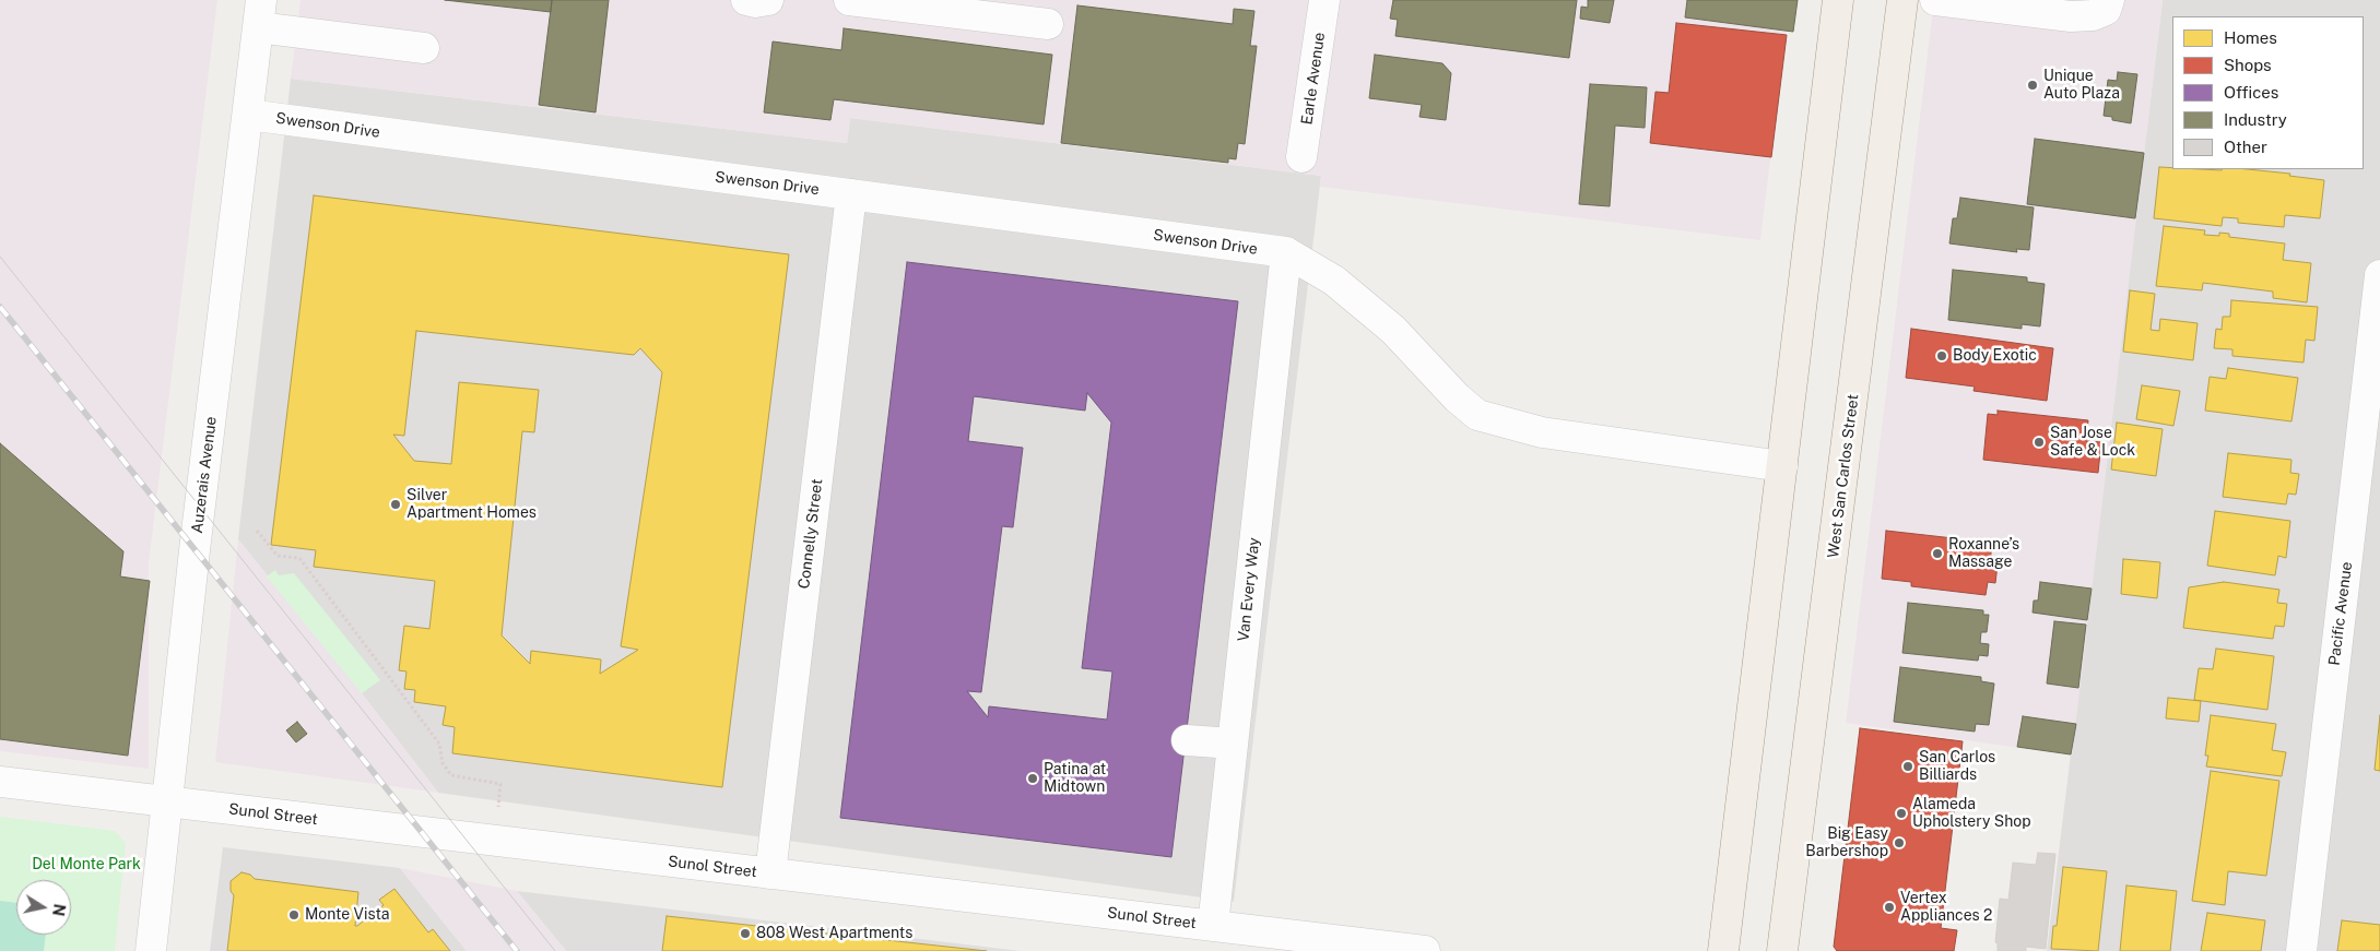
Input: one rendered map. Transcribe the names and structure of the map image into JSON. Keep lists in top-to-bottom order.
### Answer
{
  "streets": {
    "main road": ["West San Carlos Street"],
    "street": [
      "Earle Avenue",
      "Swenson Drive",
      "Auzerais Avenue",
      "Connelly Street",
      "Van Every Way",
      "Pacific Avenue",
      "Sunol Street"
    ]
  },
  "crossings": [
    ["Swenson Drive", "Auzerais Avenue"],
    ["Swenson Drive", "Connelly Street"],
    ["Swenson Drive", "Van Every Way"],
    ["Auzerais Avenue", "Sunol Street"],
    ["Connelly Street", "Sunol Street"],
    ["Van Every Way", "Sunol Street"]
  ],
  "parks": ["Del Monte Park"],
  "places": [
    "Unique Auto Plaza",
    "Body Exotic",
    "San Jose Safe & Lock",
    "Silver Apartment Homes",
    "Roxanne’s Massage",
    "San Carlos Billiards",
    "Patina at Midtown",
    "Alameda Upholstery Shop",
    "Big Easy Barbershop",
    "Vertex Appliances 2",
    "Monte Vista",
    "808 West Apartments"
  ],
  "legend": [
    "Homes",
    "Shops",
    "Offices",
    "Industry",
    "Other"
  ],
  "north": "right"
}
